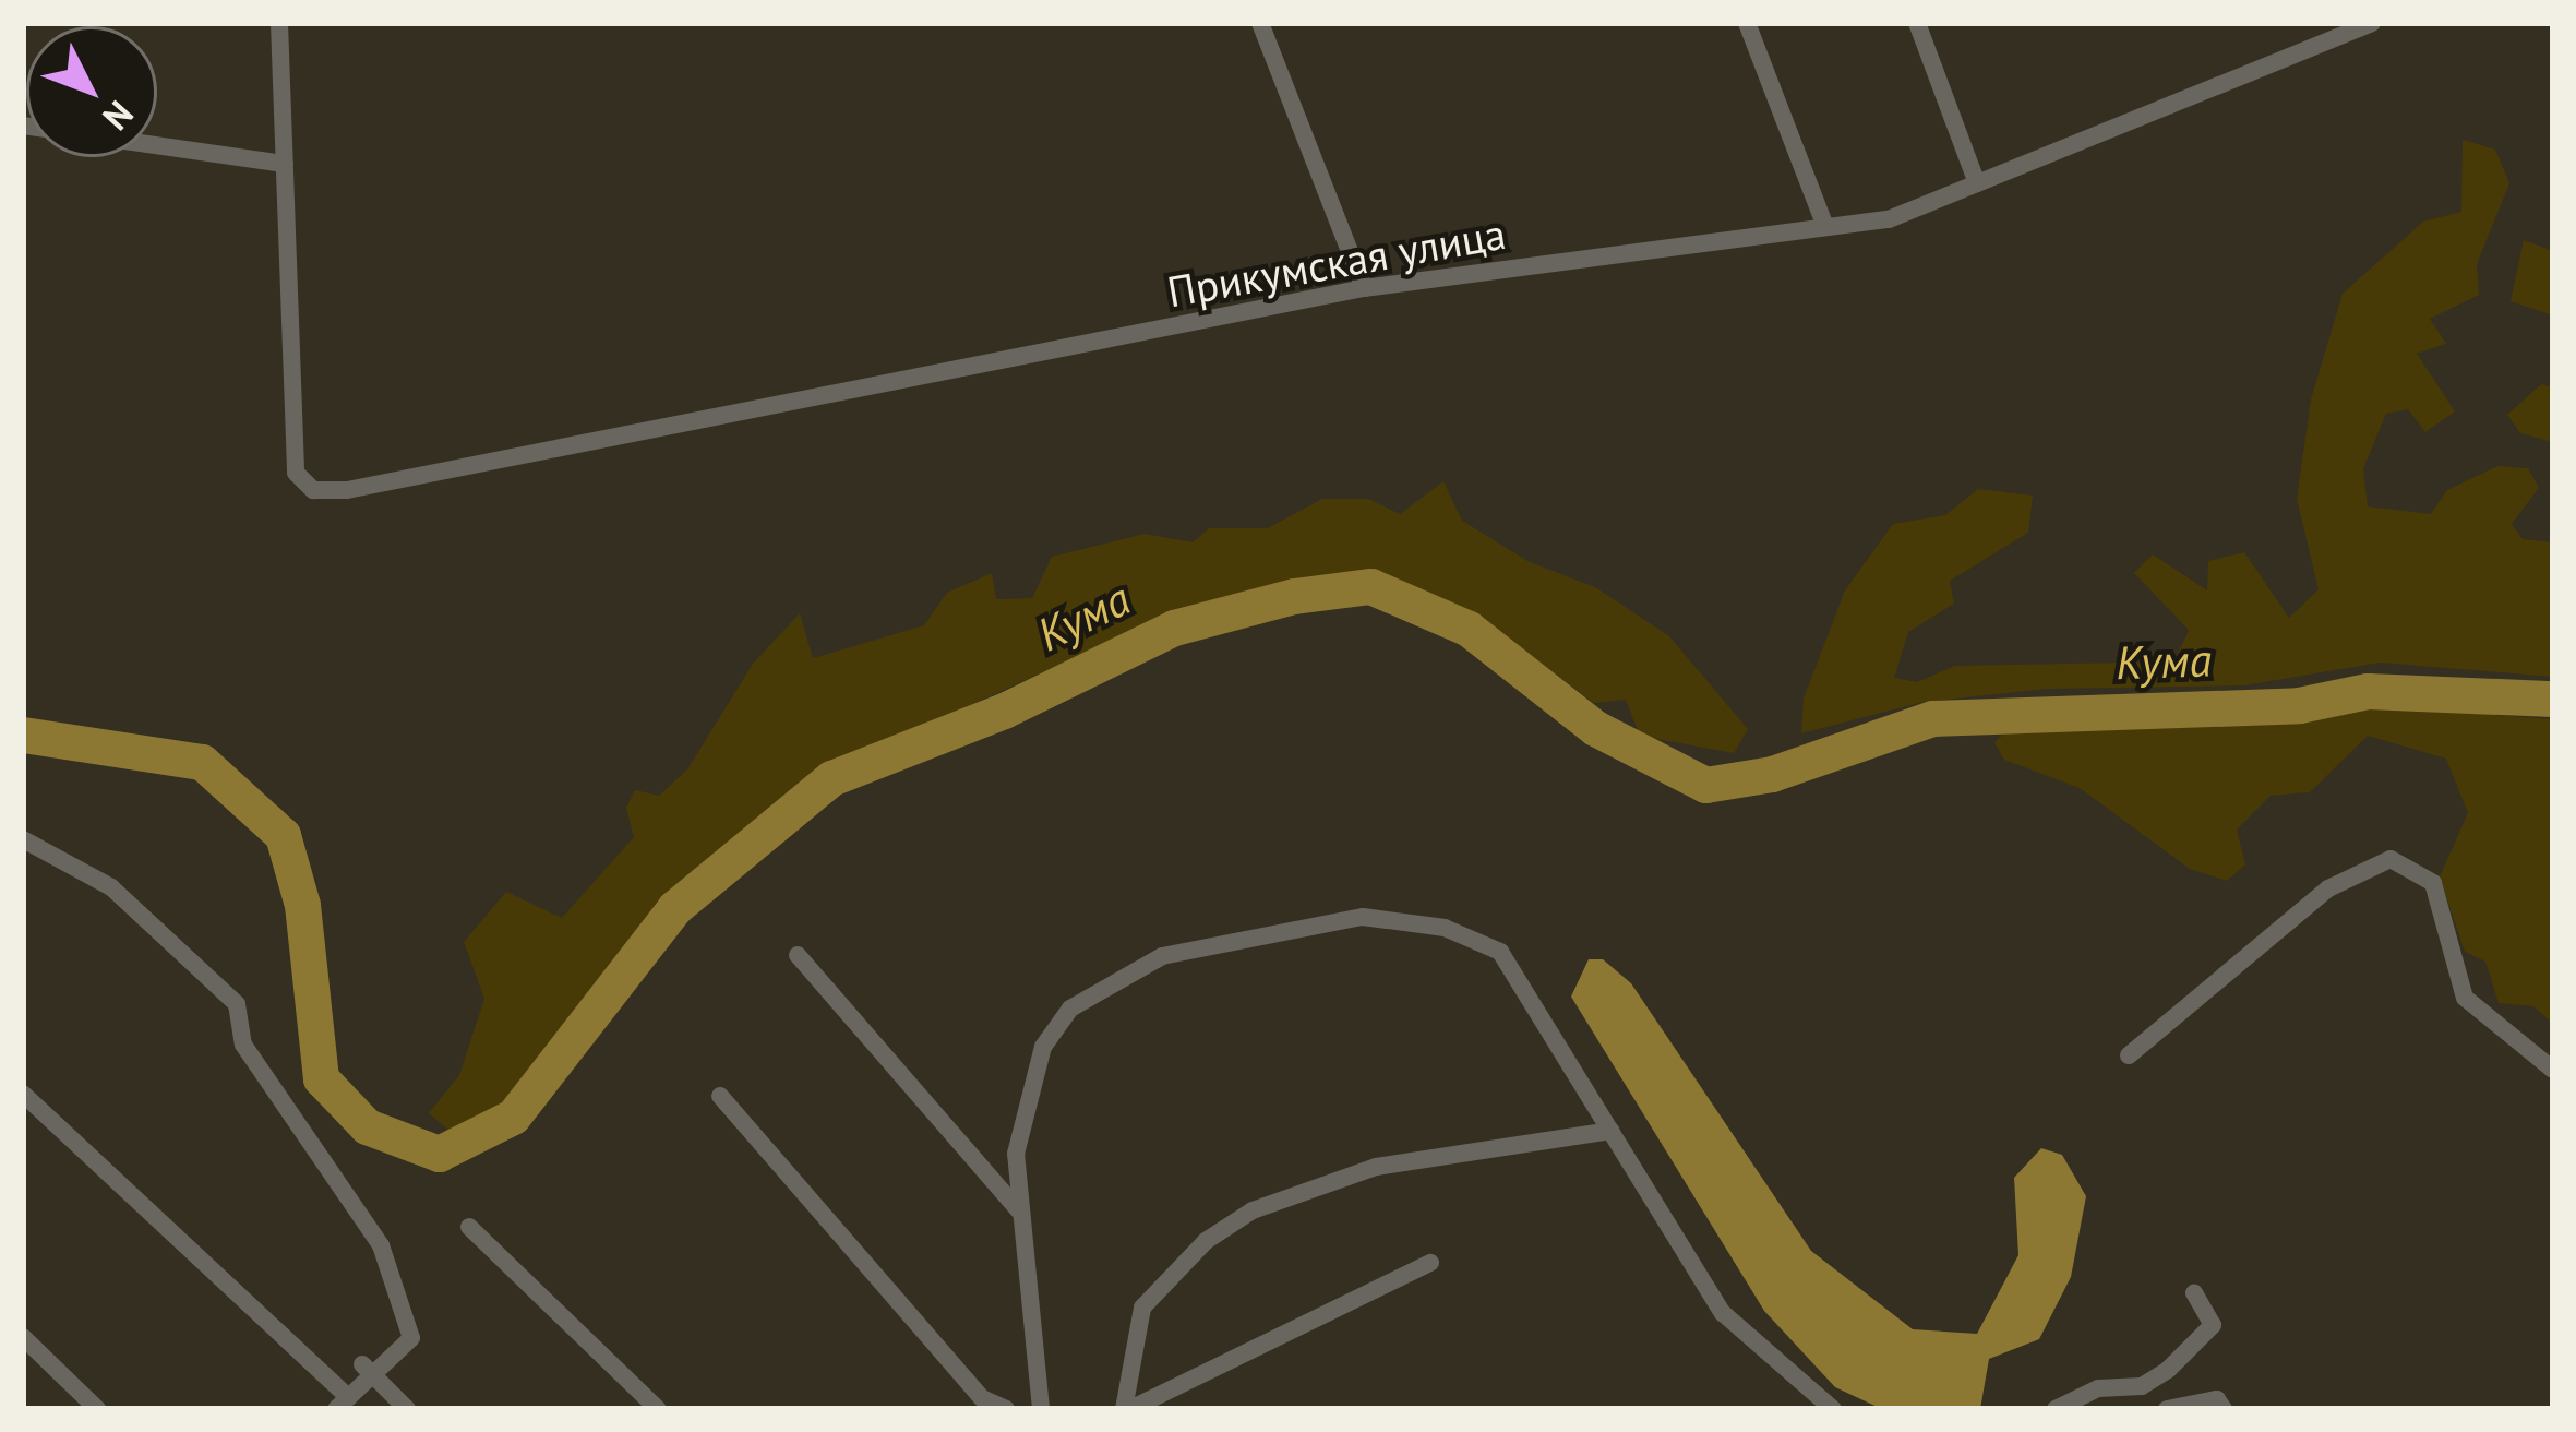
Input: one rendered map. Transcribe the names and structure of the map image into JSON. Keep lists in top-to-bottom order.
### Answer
{
  "streets": {
    "street": ["Прикумская улица"]
  },
  "water": ["Кума"],
  "north": "bottom right"
}
